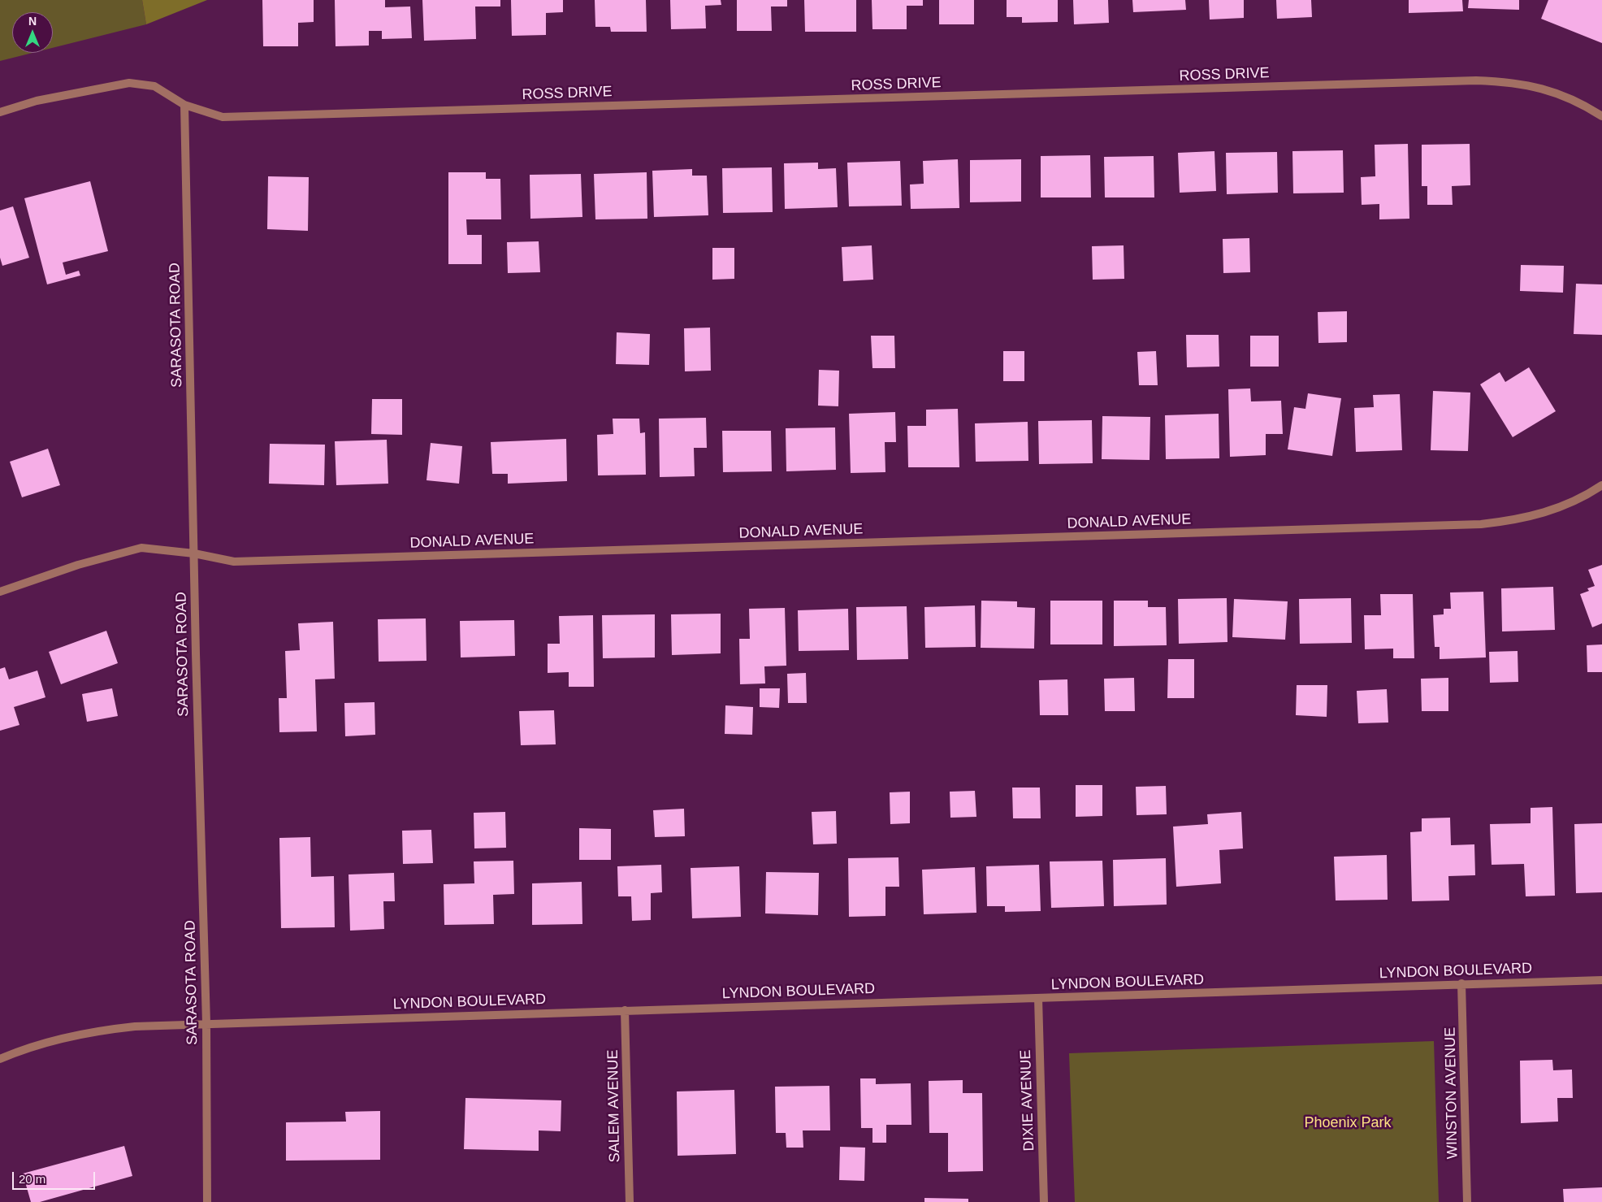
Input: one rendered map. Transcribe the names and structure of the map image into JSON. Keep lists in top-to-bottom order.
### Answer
{
  "streets": {
    "street": [
      "ROSS DRIVE",
      "SARASOTA ROAD",
      "DONALD AVENUE",
      "LYNDON BOULEVARD",
      "WINSTON AVENUE",
      "DIXIE AVENUE",
      "SALEM AVENUE"
    ]
  },
  "crossings": [
    ["ROSS DRIVE", "SARASOTA ROAD"],
    ["SARASOTA ROAD", "DONALD AVENUE"],
    ["SARASOTA ROAD", "LYNDON BOULEVARD"],
    ["LYNDON BOULEVARD", "WINSTON AVENUE"],
    ["LYNDON BOULEVARD", "DIXIE AVENUE"],
    ["LYNDON BOULEVARD", "SALEM AVENUE"]
  ],
  "parks": ["Phoenix Park"],
  "scale_bar": "20 m",
  "north": "top"
}
